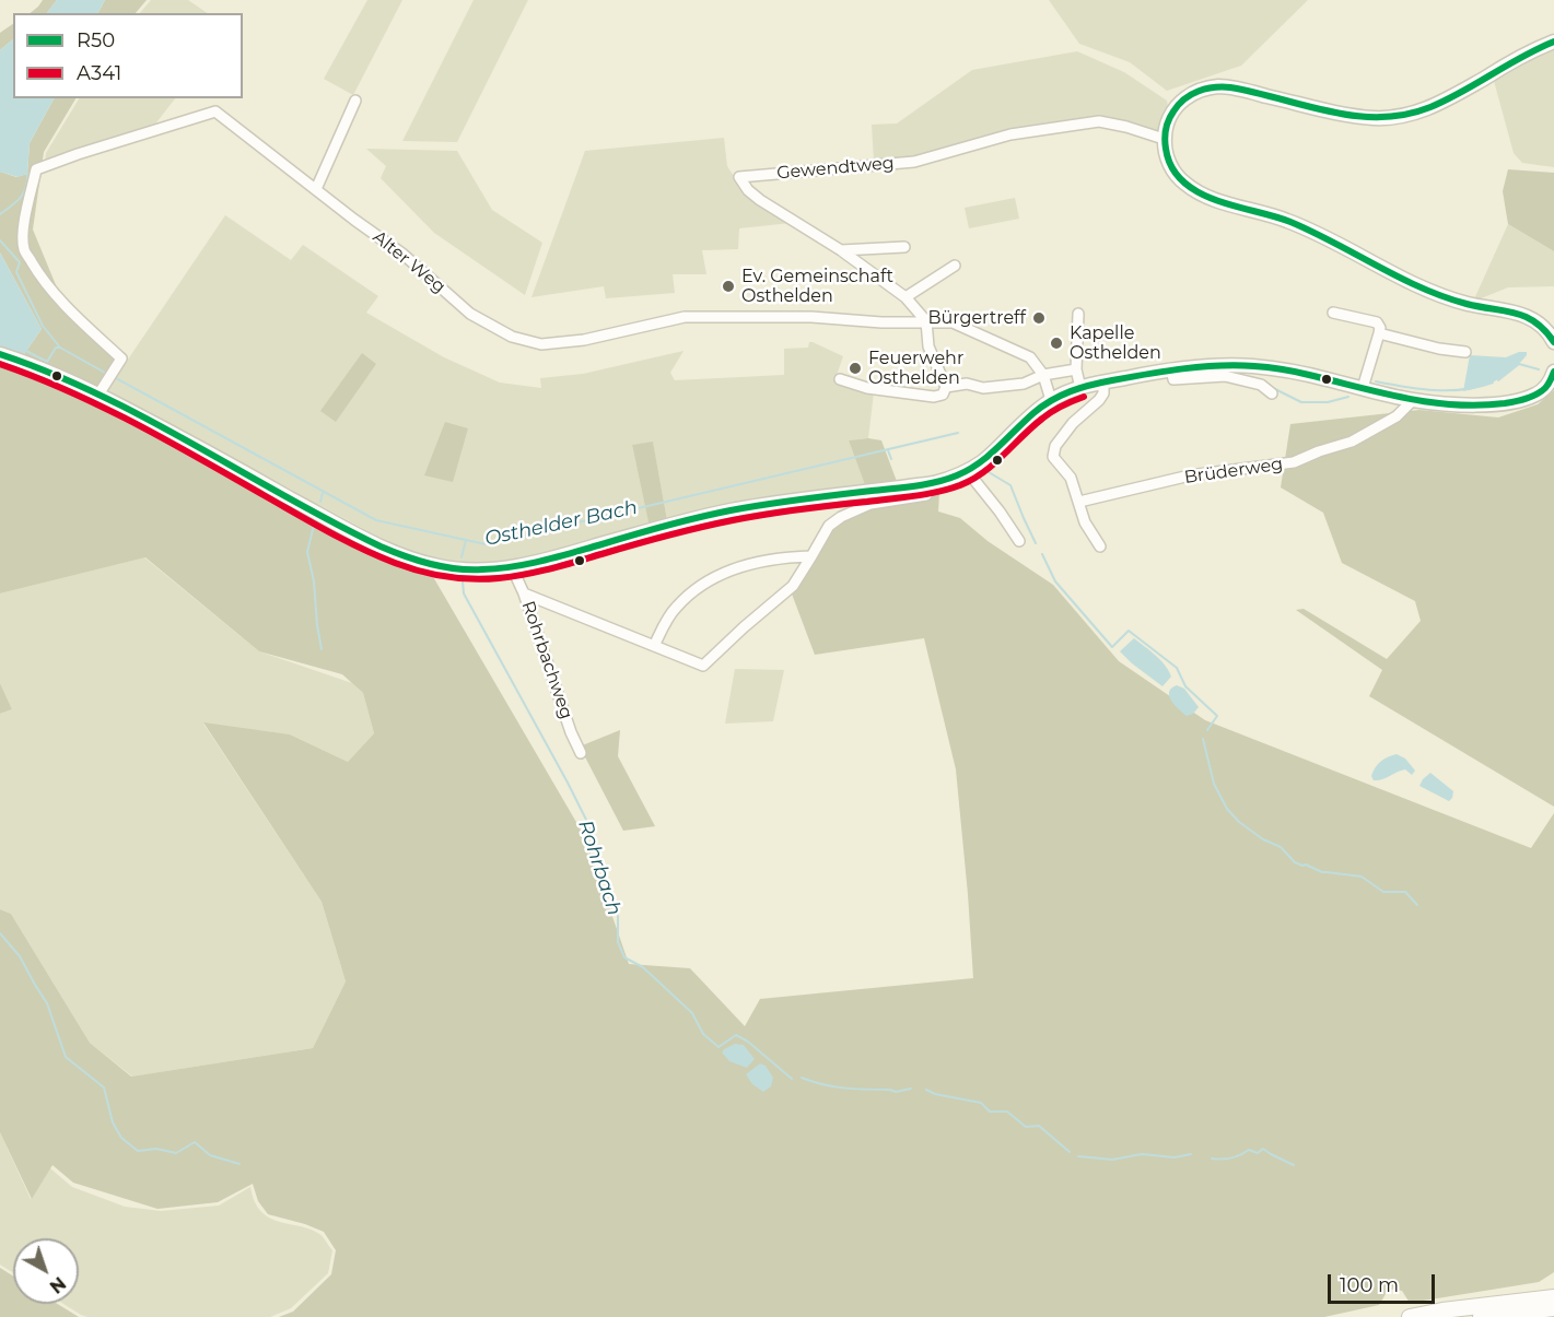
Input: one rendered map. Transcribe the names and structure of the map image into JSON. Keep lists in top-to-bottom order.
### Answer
{
  "streets": {
    "street": [
      "Gewendtweg",
      "Alter Weg",
      "Brüderweg",
      "Rohrbachweg"
    ]
  },
  "crossings": [
    ["Gewendtweg", "Alter Weg"]
  ],
  "water": ["Osthelder Bach", "Rohrbach"],
  "places": [
    "Ev. Gemeinschaft Osthelden",
    "Bürgertreff",
    "Kapelle Osthelden",
    "Feuerwehr Osthelden"
  ],
  "lines": ["transit line R50", "transit line A341"],
  "legend": ["R50", "A341"],
  "scale_bar": "100 m",
  "north": "bottom right"
}
